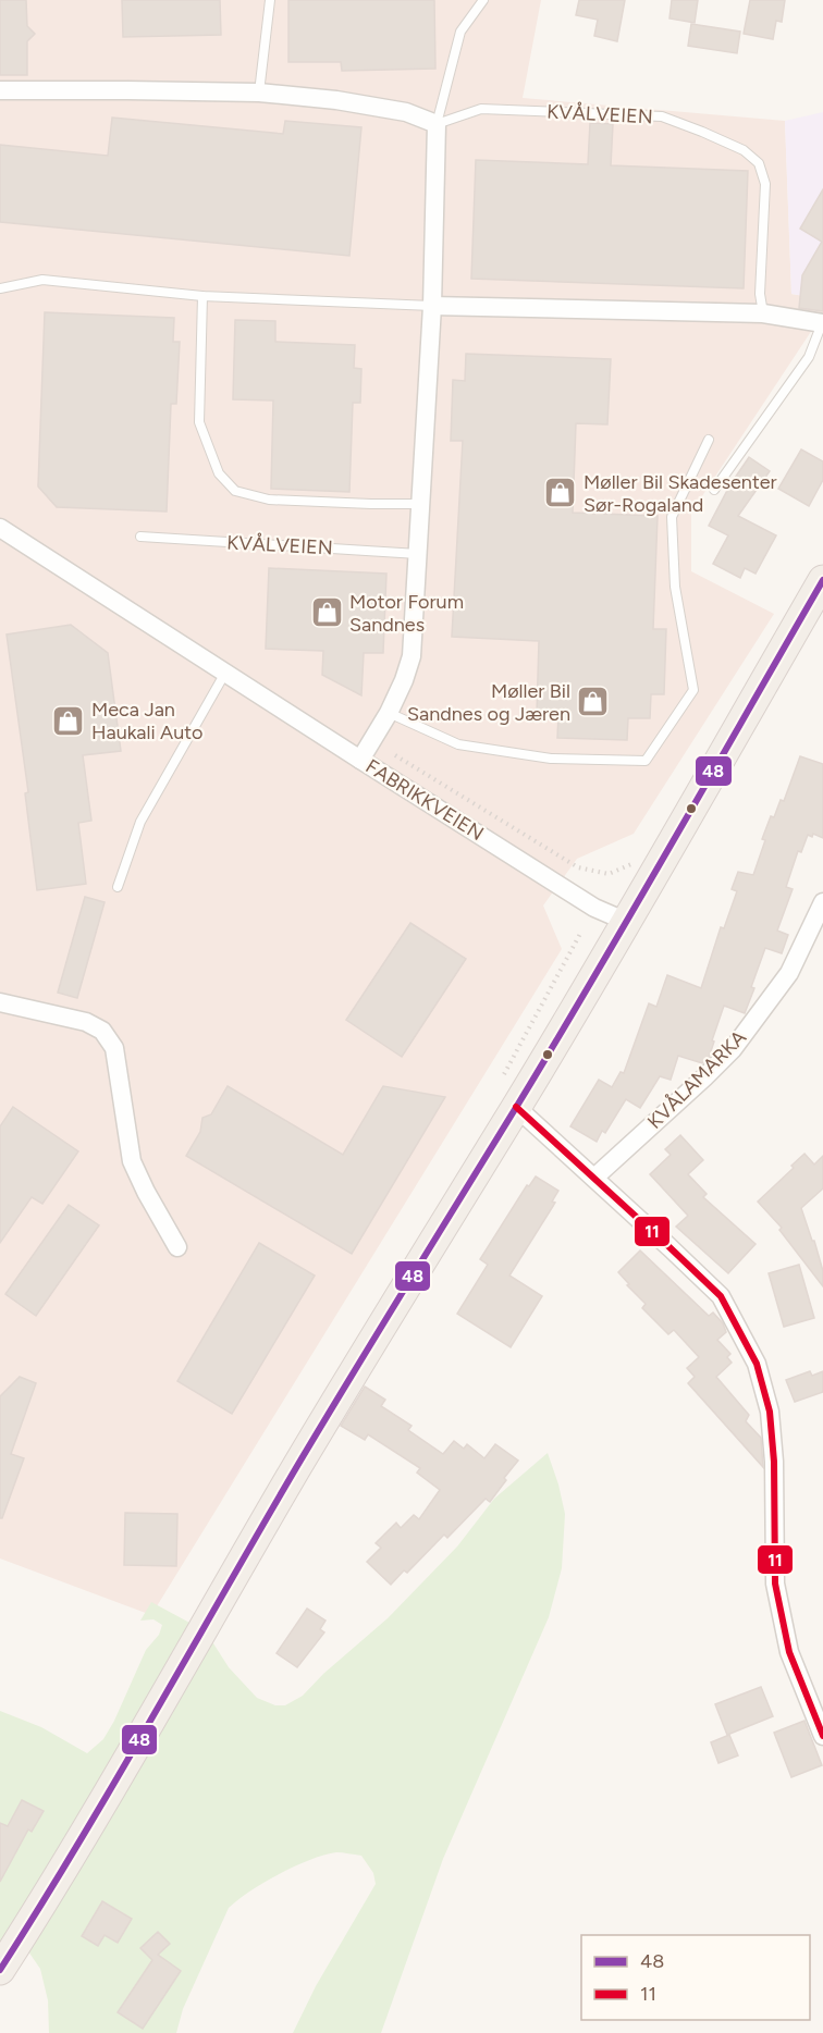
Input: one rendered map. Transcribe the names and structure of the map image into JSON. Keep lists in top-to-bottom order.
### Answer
{
  "streets": {
    "street": ["FABRIKKVEIEN", "KVÅLAMARKA"],
    "lane": ["KVÅLVEIEN"]
  },
  "places": {
    "shop": [
      "Møller Bil Skadesenter Sør-Rogaland",
      "Motor Forum Sandnes",
      "Møller Bil Sandnes og Jæren",
      "Meca Jan Haukali Auto"
    ]
  },
  "lines": ["transit line 48", "transit line 11"],
  "legend": ["48", "11"]
}
